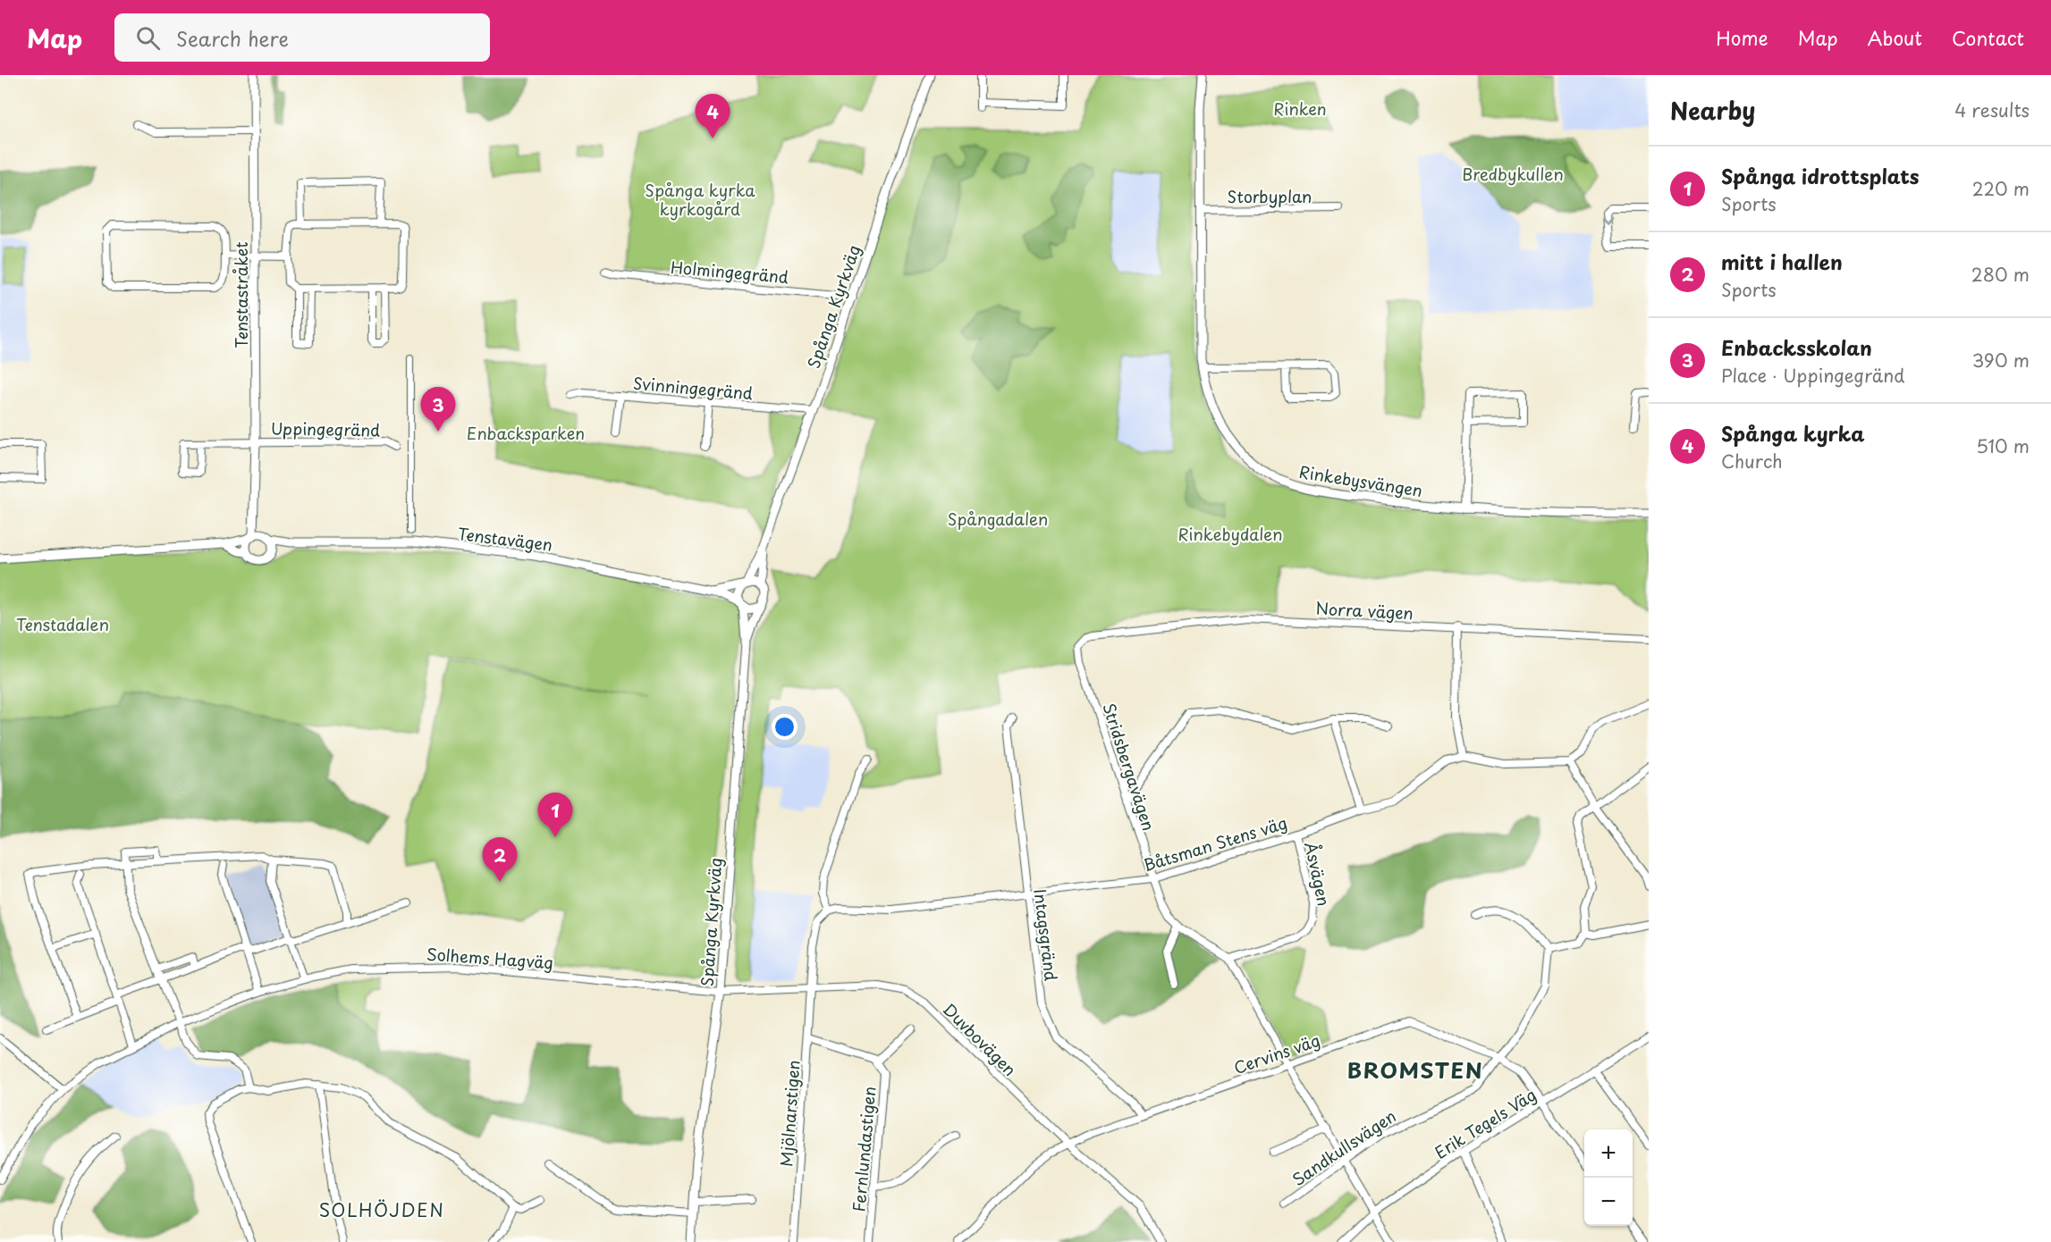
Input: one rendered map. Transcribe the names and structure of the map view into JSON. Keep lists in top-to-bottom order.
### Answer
{
  "streets": {
    "street": [
      "Storbyplan",
      "Holmingegränd",
      "Tenstastråket",
      "Spånga Kyrkväg",
      "Svinningegränd",
      "Uppingegränd",
      "Rinkebysvängen",
      "Tenstavägen",
      "Norra vägen",
      "Stridsbergavägen",
      "Båtsman Stens väg",
      "Åsvägen",
      "Intagsgränd",
      "Solhems Hagväg",
      "Duvbovägen",
      "Cervins väg",
      "Mjölnarstigen",
      "Erik Tegels Väg",
      "Sandkullsvägen",
      "Fernlundastigen"
    ]
  },
  "crossings": [
    ["Storbyplan", "Rinkebysvängen"],
    ["Holmingegränd", "Spånga Kyrkväg"],
    ["Tenstastråket", "Uppingegränd"],
    ["Tenstastråket", "Tenstavägen"],
    ["Spånga Kyrkväg", "Svinningegränd"],
    ["Spånga Kyrkväg", "Tenstavägen"],
    ["Spånga Kyrkväg", "Solhems Hagväg"],
    ["Spånga Kyrkväg", "Duvbovägen"],
    ["Norra vägen", "Stridsbergavägen"],
    ["Stridsbergavägen", "Båtsman Stens väg"],
    ["Stridsbergavägen", "Åsvägen"],
    ["Stridsbergavägen", "Cervins väg"],
    ["Stridsbergavägen", "Erik Tegels Väg"],
    ["Stridsbergavägen", "Sandkullsvägen"],
    ["Båtsman Stens väg", "Åsvägen"],
    ["Båtsman Stens väg", "Intagsgränd"],
    ["Intagsgränd", "Cervins väg"],
    ["Solhems Hagväg", "Duvbovägen"],
    ["Duvbovägen", "Cervins väg"],
    ["Duvbovägen", "Mjölnarstigen"],
    ["Cervins väg", "Erik Tegels Väg"],
    ["Cervins väg", "Sandkullsvägen"]
  ],
  "districts": ["BROMSTEN", "SOLHÖJDEN"],
  "parks": [
    "Rinken",
    "Bredbykullen",
    "Spånga kyrka kyrkogård",
    "Enbacksparken",
    "Spångadalen",
    "Rinkebydalen",
    "Tenstadalen"
  ],
  "page": {
    "header": "Map",
    "search": "Search here",
    "nav": [
      "Home",
      "Map",
      "About",
      "Contact"
    ],
    "heading": ["Nearby", "4 results"],
    "pins": [
      "4",
      "3",
      "1",
      "2"
    ],
    "list": [
      {
        "mark": "1",
        "name": "Spånga idrottsplats",
        "note": "Sports",
        "value": "220 m"
      },
      {
        "mark": "2",
        "name": "mitt i hallen",
        "note": "Sports",
        "value": "280 m"
      },
      {
        "mark": "3",
        "name": "Enbacksskolan",
        "note": "Place · Uppingegränd",
        "value": "390 m"
      },
      {
        "mark": "4",
        "name": "Spånga kyrka",
        "note": "Church",
        "value": "510 m"
      }
    ],
    "map_buttons": ["+", "−"]
  }
}
